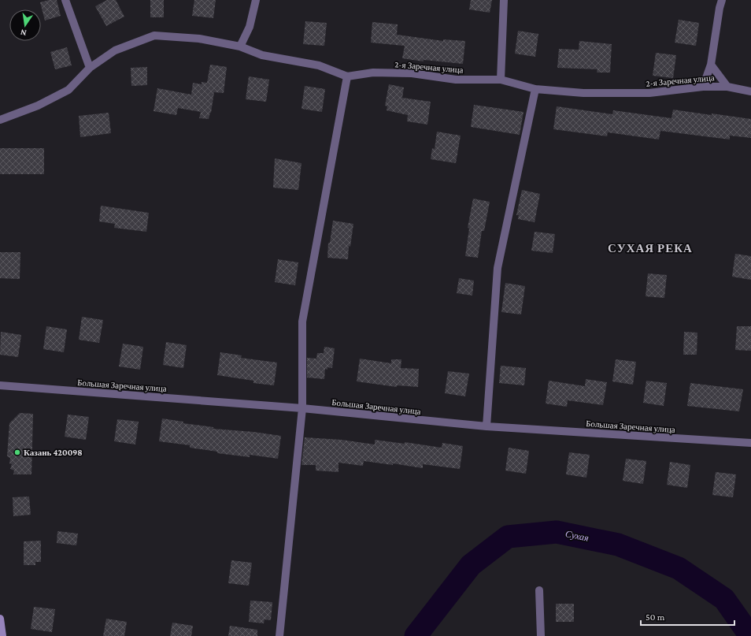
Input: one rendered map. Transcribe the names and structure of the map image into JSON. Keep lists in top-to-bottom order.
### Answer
{
  "streets": {
    "street": ["2-я Заречная улица", "Большая Заречная улица"]
  },
  "districts": ["СУХАЯ РЕКА"],
  "water": ["Сухая"],
  "places": ["Казань 420098"],
  "scale_bar": "50 m",
  "north": "bottom"
}
